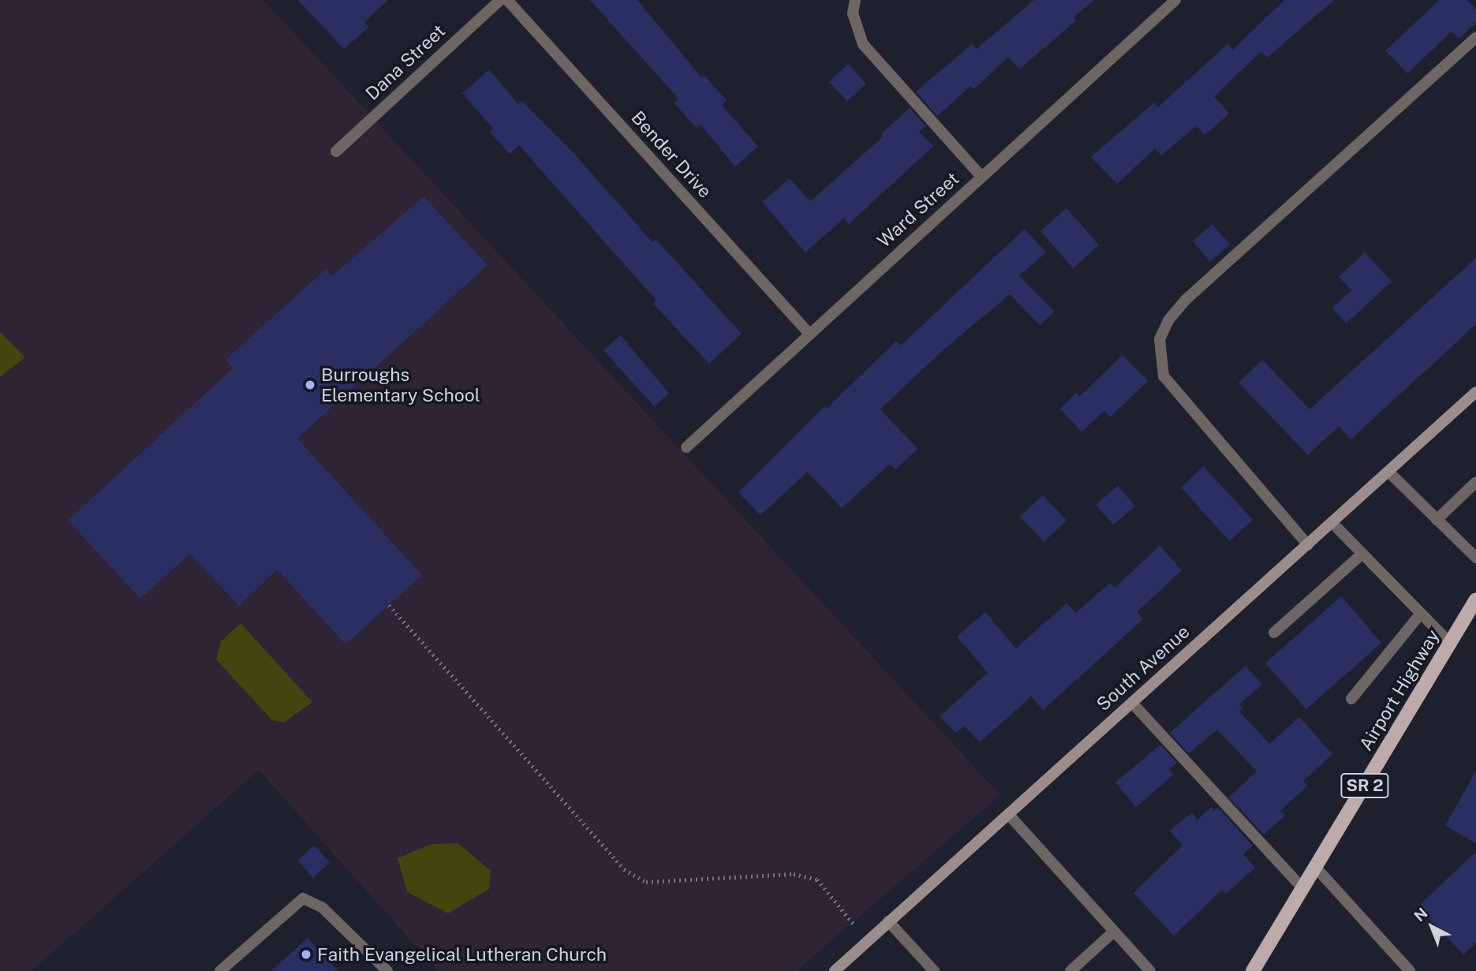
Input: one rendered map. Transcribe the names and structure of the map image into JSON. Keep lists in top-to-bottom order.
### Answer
{
  "streets": {
    "main road": ["Airport Highway", "SR 2"],
    "street": [
      "Dana Street",
      "Bender Drive",
      "Ward Street",
      "South Avenue"
    ]
  },
  "crossings": [
    ["Bender Drive", "Ward Street"]
  ],
  "places": ["Burroughs Elementary School", "Faith Evangelical Lutheran Church"],
  "north": "top left"
}
